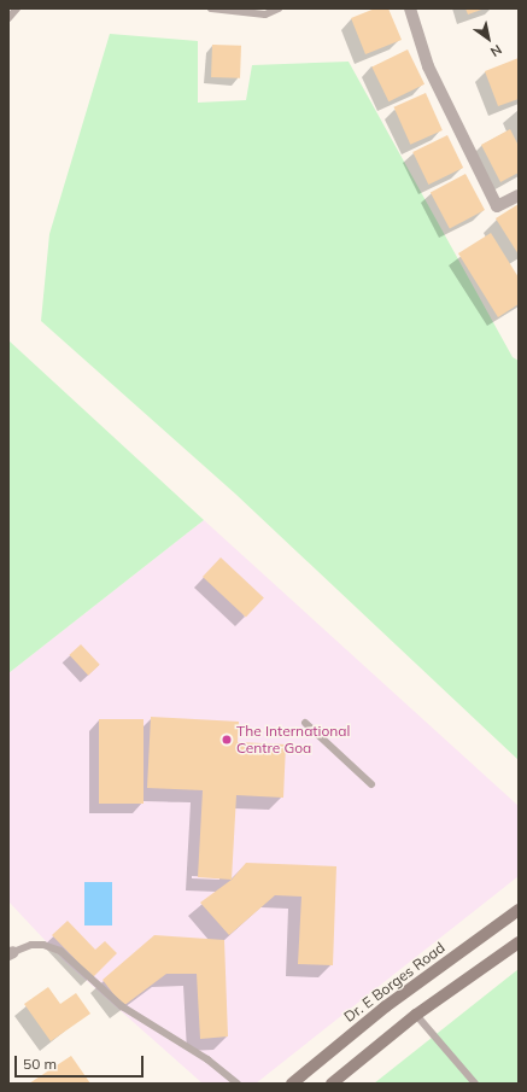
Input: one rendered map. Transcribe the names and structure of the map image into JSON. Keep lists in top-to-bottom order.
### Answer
{
  "streets": {
    "main road": ["Dr. E Borges Road"]
  },
  "places": ["The International Centre Goa"],
  "scale_bar": "50 m",
  "north": "bottom right"
}
